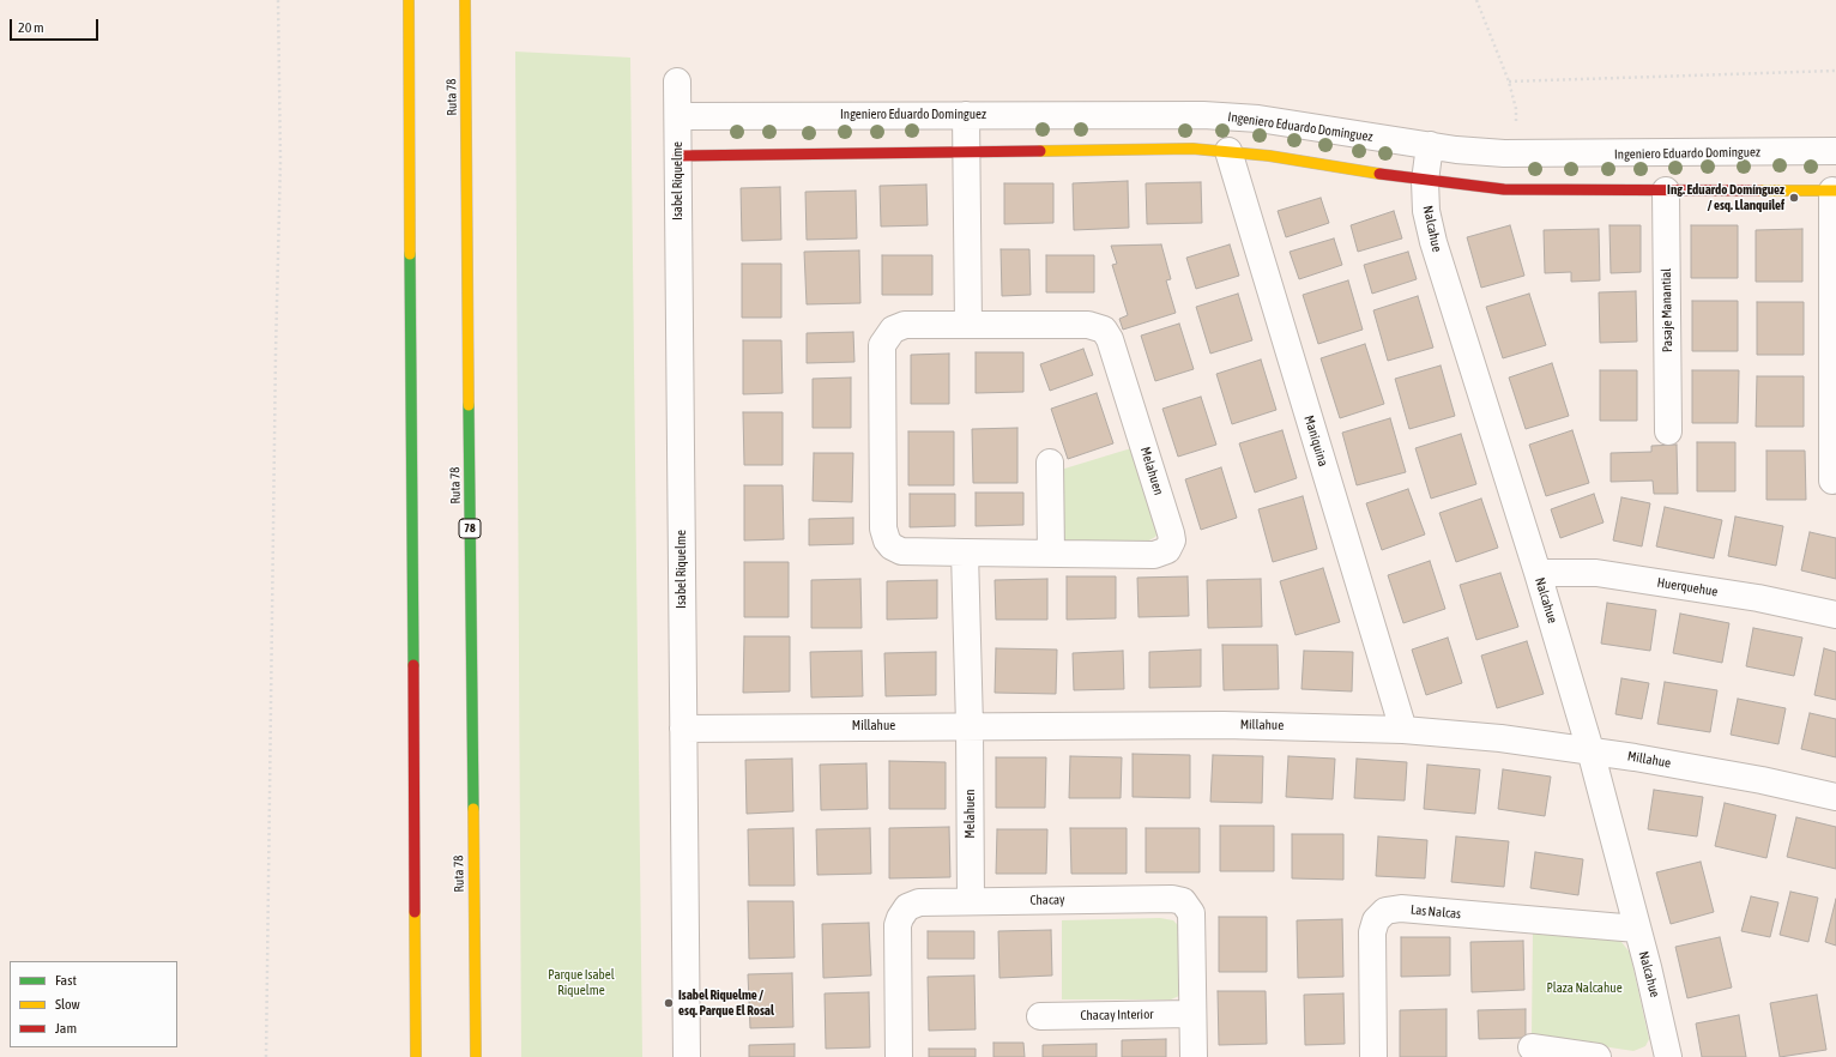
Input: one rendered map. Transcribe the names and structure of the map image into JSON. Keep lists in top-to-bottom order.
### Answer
{
  "streets": {
    "main road": ["Ruta 78", "78"],
    "street": [
      "Ingeniero Eduardo Domínguez",
      "Isabel Riquelme",
      "Nalcahue",
      "Pasaje Manantial",
      "Maniquina",
      "Melahuen",
      "Huerquehue",
      "Millahue",
      "Chacay",
      "Las Nalcas",
      "Chacay Interior"
    ]
  },
  "crossings": [
    ["Ingeniero Eduardo Domínguez", "Isabel Riquelme"],
    ["Ingeniero Eduardo Domínguez", "Nalcahue"],
    ["Isabel Riquelme", "Millahue"],
    ["Nalcahue", "Huerquehue"],
    ["Nalcahue", "Millahue"],
    ["Nalcahue", "Las Nalcas"],
    ["Maniquina", "Millahue"],
    ["Melahuen", "Millahue"],
    ["Melahuen", "Chacay"],
    ["Chacay", "Chacay Interior"]
  ],
  "parks": ["Parque Isabel Riquelme", "Plaza Nalcahue"],
  "places": ["Ing. Eduardo Domínguez / esq. Llanquilef", "Isabel Riquelme / esq. Parque El Rosal"],
  "legend": ["Fast", "Slow", "Jam"],
  "scale_bar": "20 m"
}
